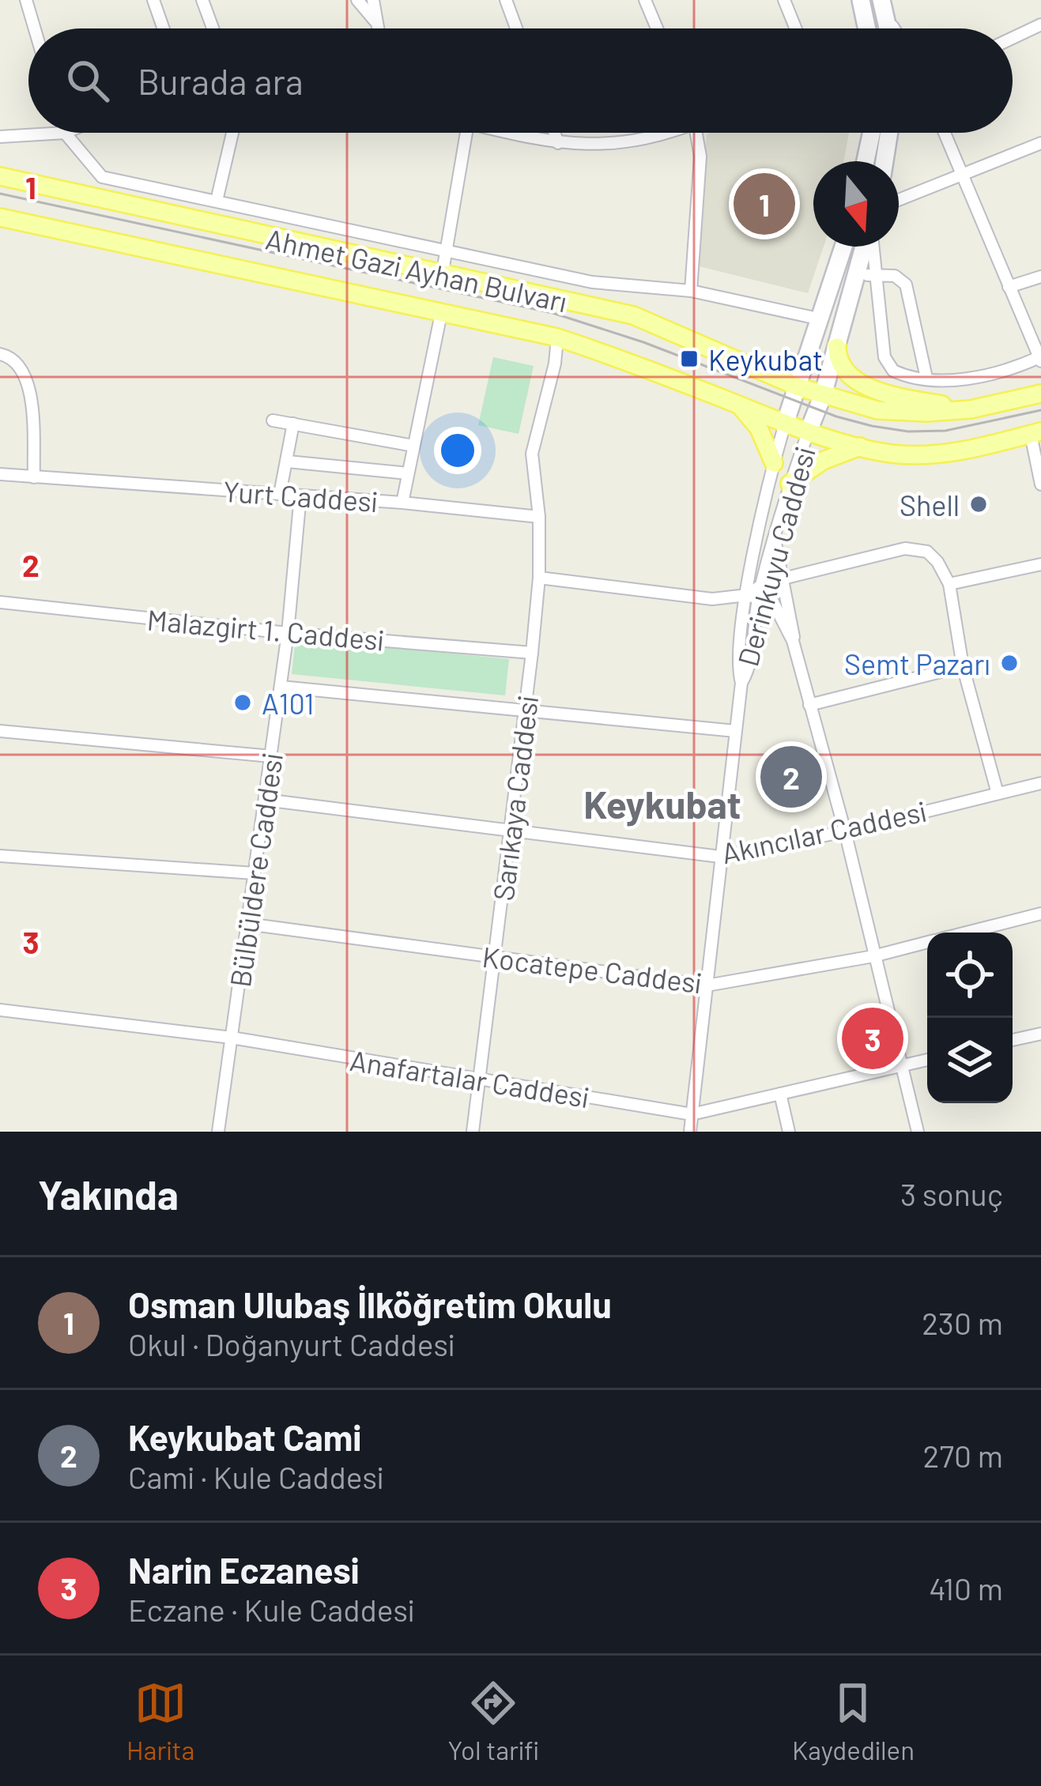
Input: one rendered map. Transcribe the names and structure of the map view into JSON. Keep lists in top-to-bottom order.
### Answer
{
  "streets": {
    "main road": ["Ahmet Gazi Ayhan Bulvarı"],
    "street": [
      "Yurt Caddesi",
      "Derinkuyu Caddesi",
      "Malazgirt 1. Caddesi",
      "Sarıkaya Caddesi",
      "Akıncılar Caddesi",
      "Bülbüldere Caddesi",
      "Kocatepe Caddesi",
      "Anafartalar Caddesi"
    ]
  },
  "crossings": [
    ["Ahmet Gazi Ayhan Bulvarı", "Derinkuyu Caddesi"],
    ["Yurt Caddesi", "Bülbüldere Caddesi"],
    ["Derinkuyu Caddesi", "Akıncılar Caddesi"],
    ["Derinkuyu Caddesi", "Kocatepe Caddesi"],
    ["Derinkuyu Caddesi", "Anafartalar Caddesi"],
    ["Malazgirt 1. Caddesi", "Sarıkaya Caddesi"],
    ["Malazgirt 1. Caddesi", "Bülbüldere Caddesi"],
    ["Sarıkaya Caddesi", "Akıncılar Caddesi"],
    ["Sarıkaya Caddesi", "Kocatepe Caddesi"],
    ["Sarıkaya Caddesi", "Anafartalar Caddesi"],
    ["Akıncılar Caddesi", "Bülbüldere Caddesi"],
    ["Bülbüldere Caddesi", "Kocatepe Caddesi"],
    ["Bülbüldere Caddesi", "Anafartalar Caddesi"]
  ],
  "districts": ["Keykubat"],
  "places": {
    "transit": ["Keykubat"],
    "other": ["Shell", "Semt Pazarı", "A101"]
  },
  "north": "bottom",
  "page": {
    "search": "Burada ara",
    "pins": ["1", "2", "3"],
    "heading": ["Yakında", "3 sonuç"],
    "list": [
      {
        "mark": "1",
        "name": "Osman Ulubaş İlköğretim Okulu",
        "note": "Okul · Doğanyurt Caddesi",
        "value": "230 m"
      },
      {
        "mark": "2",
        "name": "Keykubat Cami",
        "note": "Cami · Kule Caddesi",
        "value": "270 m"
      },
      {
        "mark": "3",
        "name": "Narin Eczanesi",
        "note": "Eczane · Kule Caddesi",
        "value": "410 m"
      }
    ],
    "nav": ["Harita", "Yol tarifi", "Kaydedilen"]
  },
  "grid": {
    "rows": ["1", "2", "3"]
  }
}
